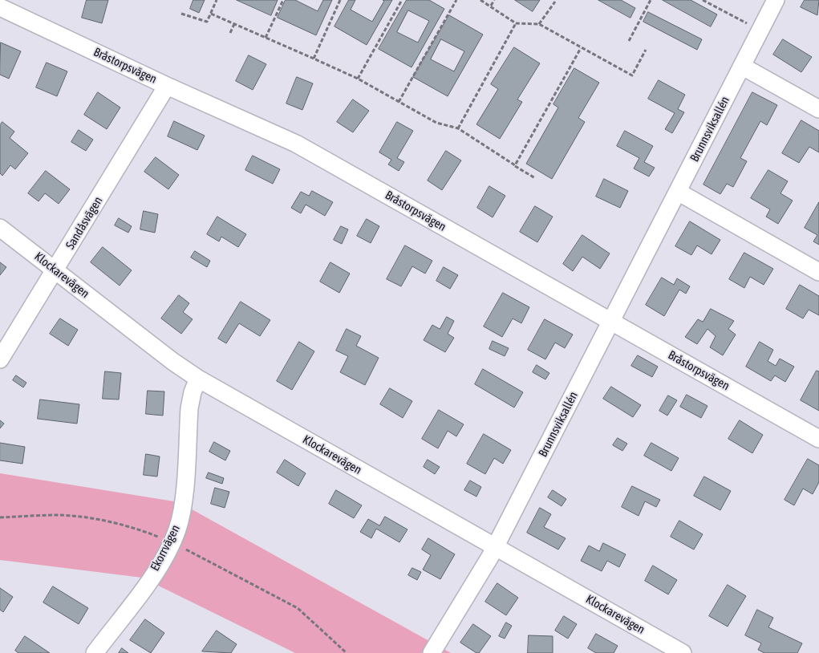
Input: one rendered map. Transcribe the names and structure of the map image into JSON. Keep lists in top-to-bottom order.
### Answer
{
  "streets": {
    "street": [
      "Bråstorpsvägen",
      "Brunnsviksallén",
      "Sandåsvägen",
      "Klockarevägen",
      "Ekorrvägen"
    ]
  },
  "crossings": [
    ["Bråstorpsvägen", "Brunnsviksallén"],
    ["Bråstorpsvägen", "Sandåsvägen"],
    ["Brunnsviksallén", "Klockarevägen"],
    ["Sandåsvägen", "Klockarevägen"],
    ["Klockarevägen", "Ekorrvägen"]
  ]
}
